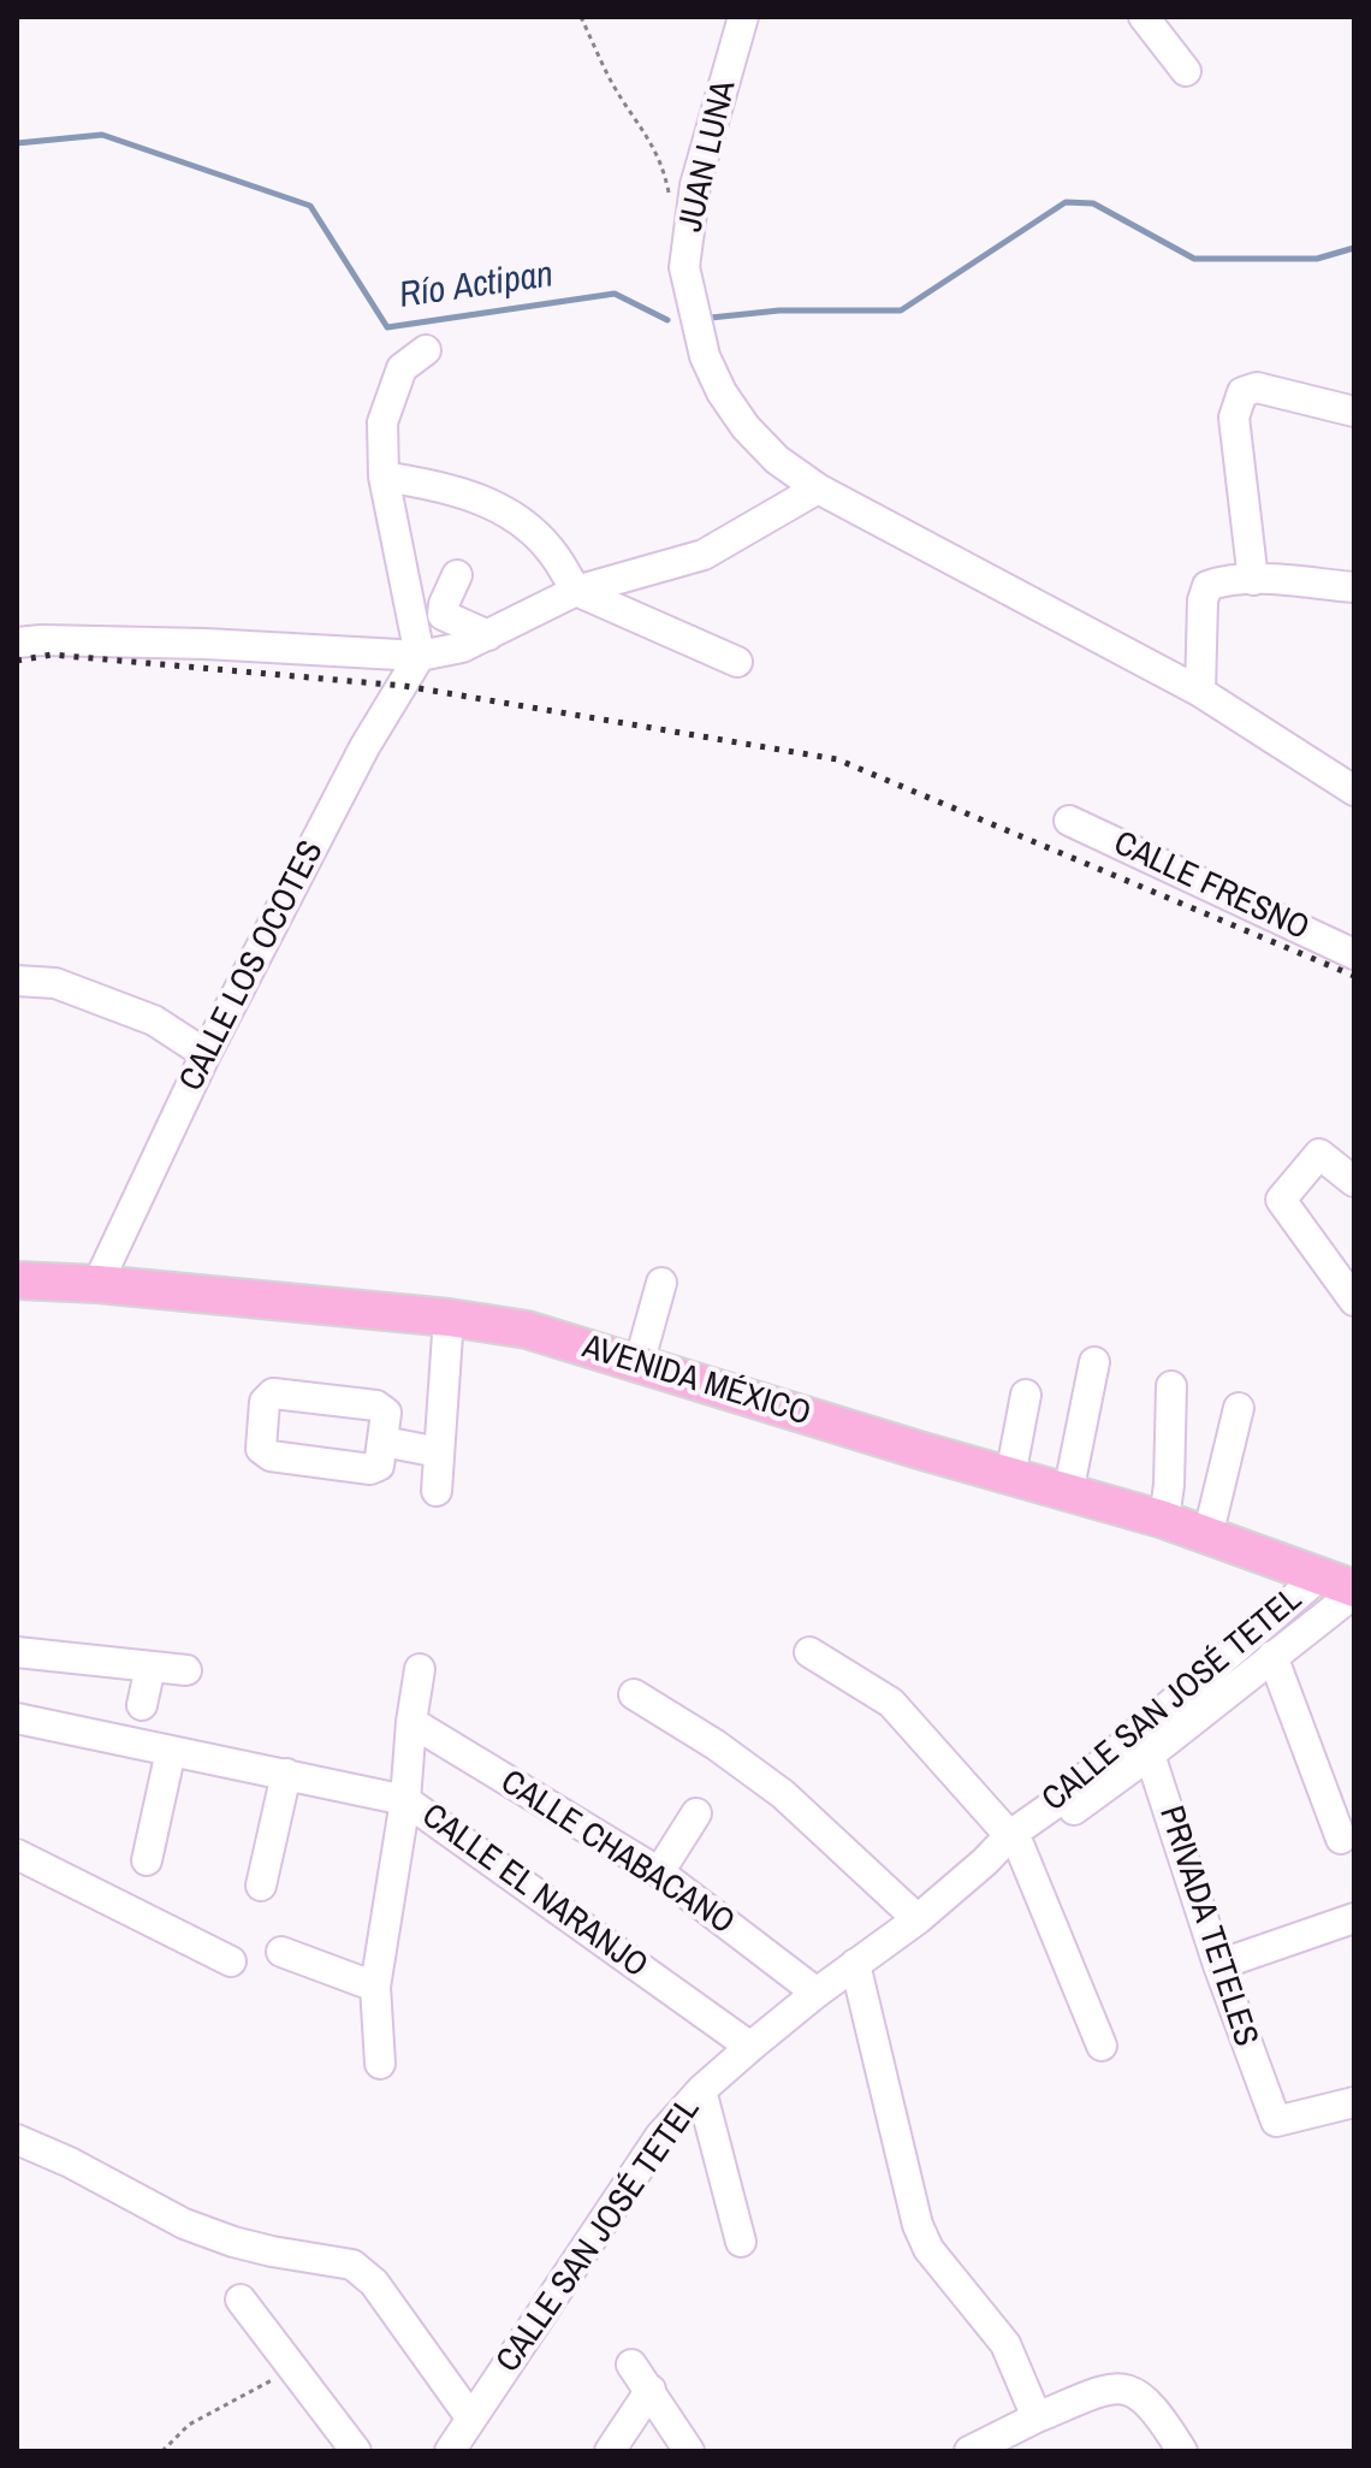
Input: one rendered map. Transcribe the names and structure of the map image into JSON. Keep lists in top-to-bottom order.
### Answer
{
  "streets": {
    "main road": ["AVENIDA MÉXICO"],
    "street": [
      "JUAN LUNA",
      "CALLE FRESNO",
      "CALLE LOS OCOTES",
      "CALLE SAN JOSÉ TETEL",
      "CALLE CHABACANO",
      "CALLE EL NARANJO",
      "PRIVADA TETELES"
    ]
  },
  "crossings": [
    ["CALLE LOS OCOTES", "AVENIDA MÉXICO"],
    ["AVENIDA MÉXICO", "CALLE SAN JOSÉ TETEL"],
    ["CALLE SAN JOSÉ TETEL", "CALLE CHABACANO"],
    ["CALLE SAN JOSÉ TETEL", "CALLE EL NARANJO"],
    ["CALLE SAN JOSÉ TETEL", "PRIVADA TETELES"]
  ],
  "water": ["Río Actipan"]
}
